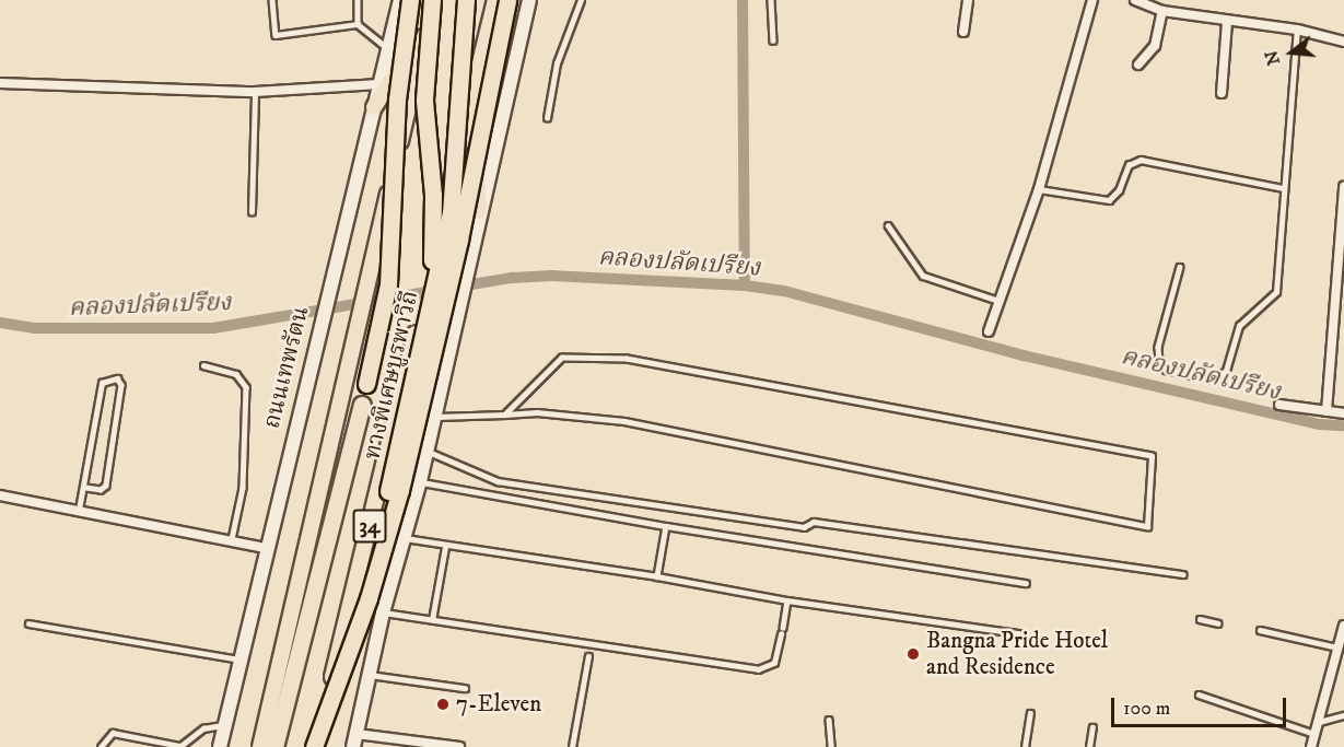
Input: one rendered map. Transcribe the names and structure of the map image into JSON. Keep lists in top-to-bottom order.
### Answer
{
  "streets": {
    "highway": ["ทางพิเศษบูรพาวิถี", "34"],
    "main road": ["ถนนเทพรัตน"]
  },
  "crossings": [
    ["ทางพิเศษบูรพาวิถี", "34"]
  ],
  "water": ["คลองปลัดเปรียง"],
  "places": ["Bangna Pride Hotel and Residence", "7-Eleven"],
  "scale_bar": "100 m",
  "north": "left"
}
